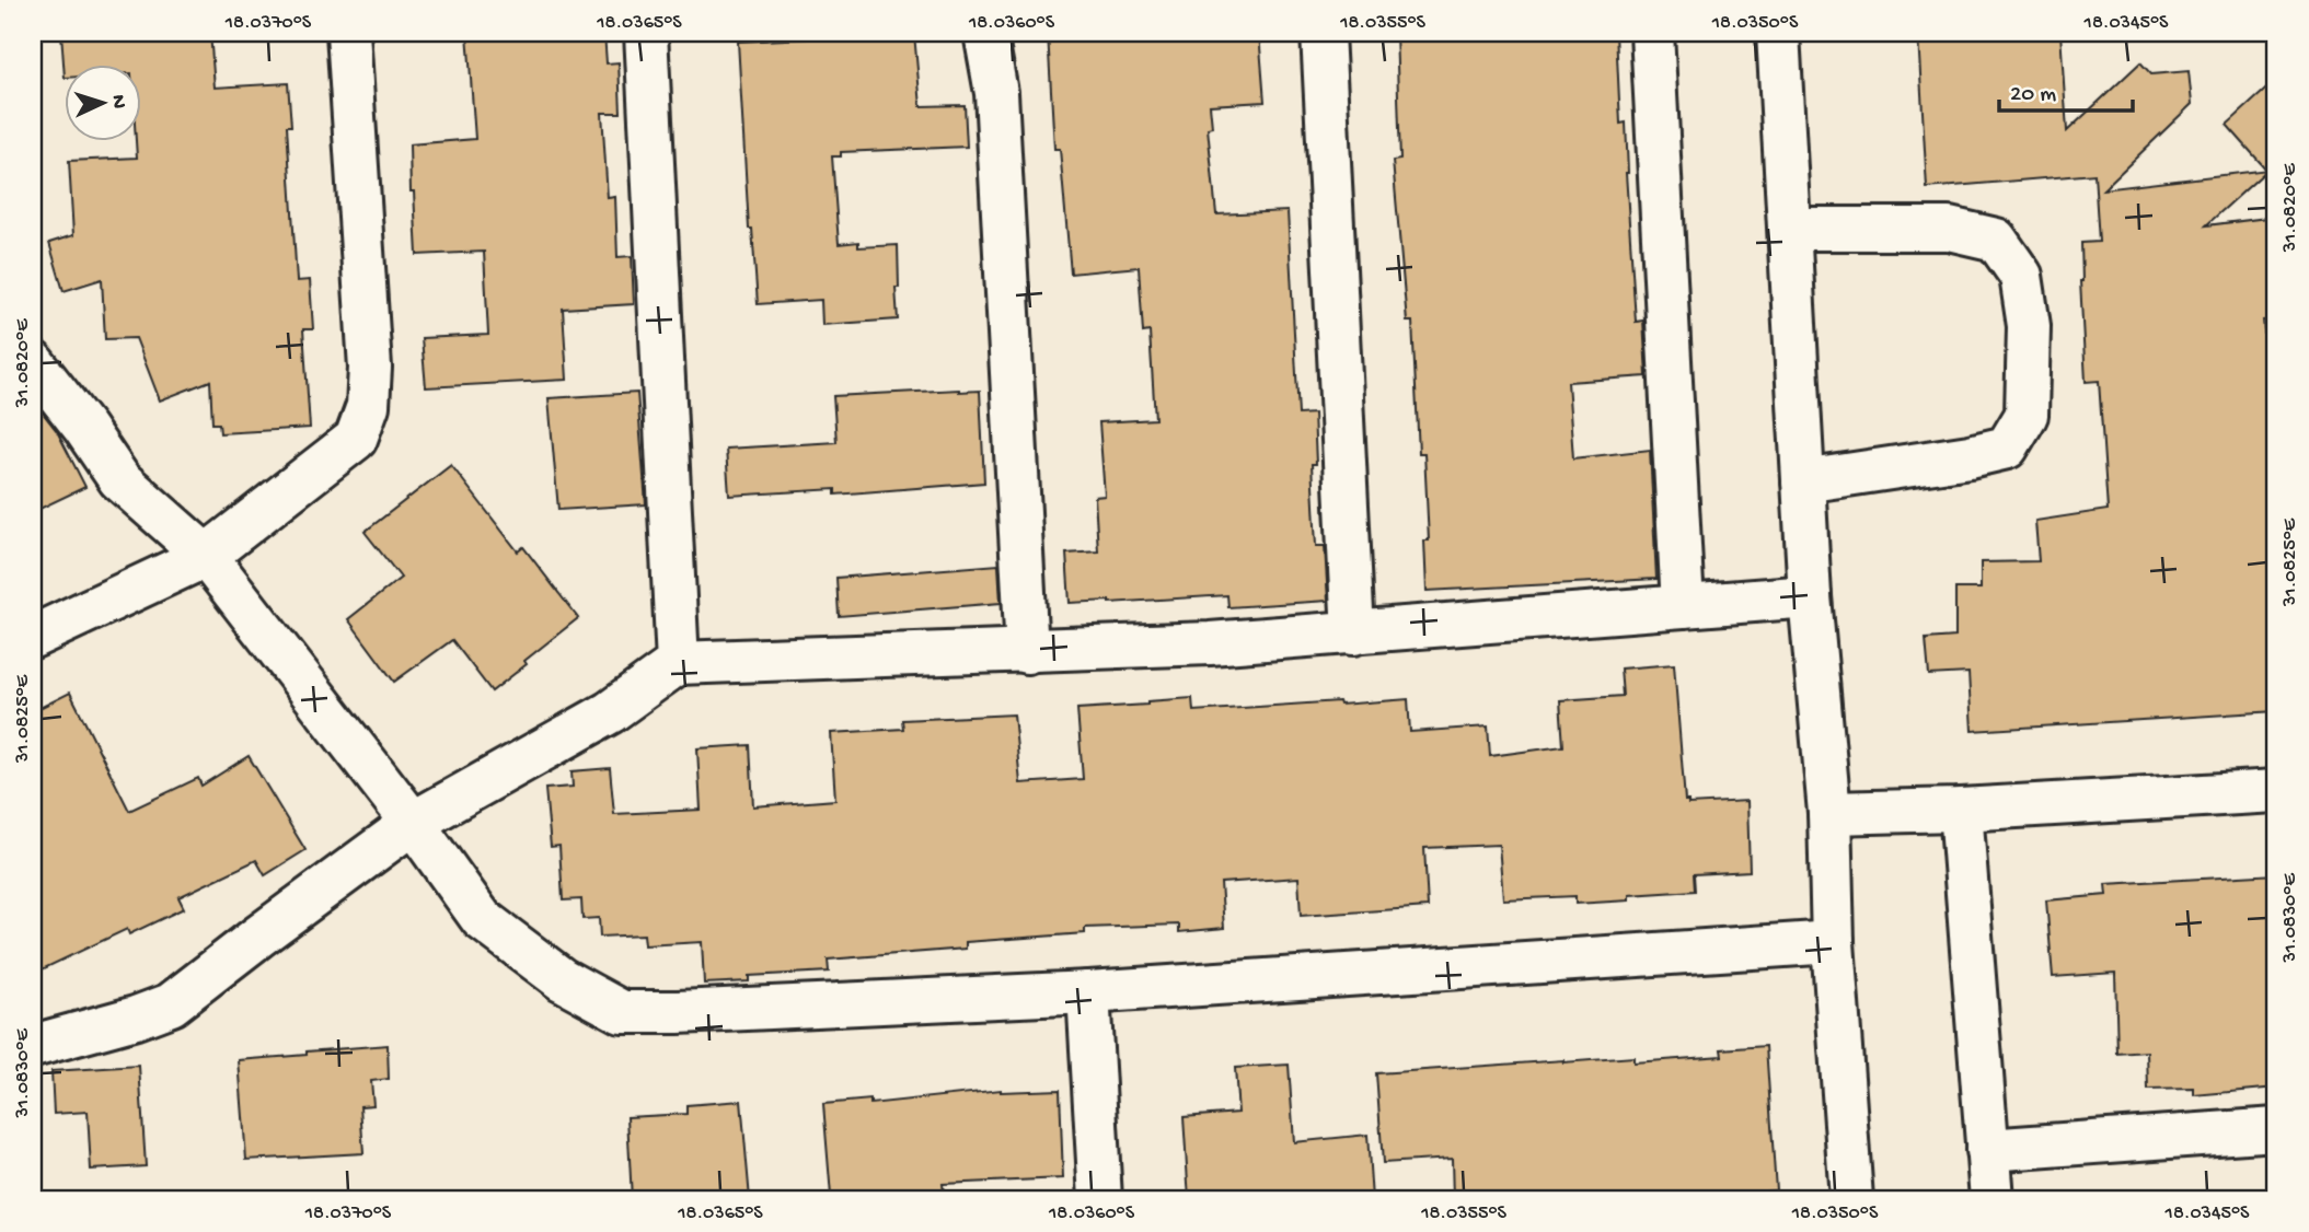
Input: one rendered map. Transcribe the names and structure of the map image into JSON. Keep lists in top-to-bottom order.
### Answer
{
  "scale_bar": "20 m",
  "north": "right",
  "coordinates": [
    "18.0370°S",
    "18.0365°S",
    "18.0360°S",
    "18.0355°S",
    "18.0350°S",
    "18.0345°S",
    "31.0820°E",
    "31.0825°E",
    "31.0830°E"
  ]
}
